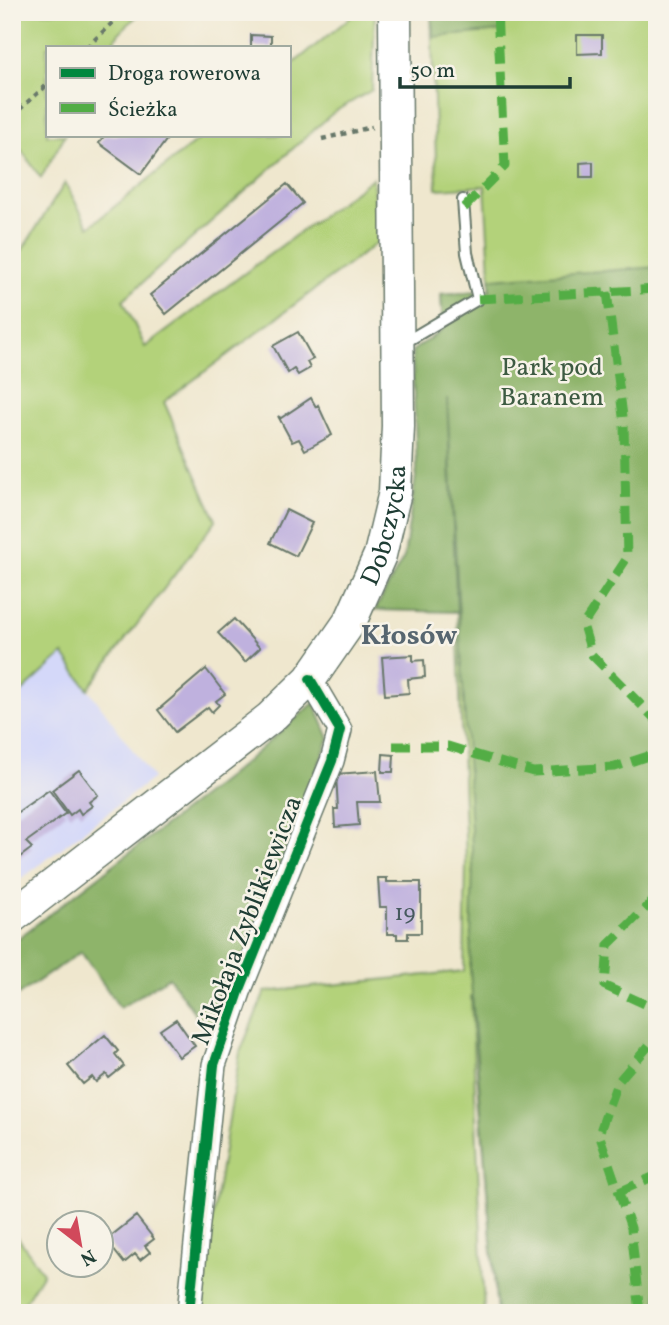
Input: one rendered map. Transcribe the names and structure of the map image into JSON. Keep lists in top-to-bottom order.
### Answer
{
  "streets": {
    "main road": ["Dobczycka"],
    "street": ["Mikołaja Zyblikiewicza"]
  },
  "crossings": [
    ["Dobczycka", "Mikołaja Zyblikiewicza"]
  ],
  "districts": ["Kłosów"],
  "parks": ["Park pod Baranem"],
  "house_numbers": ["19"],
  "legend": ["Droga rowerowa", "Ścieżka"],
  "scale_bar": "50 m",
  "north": "bottom right"
}
